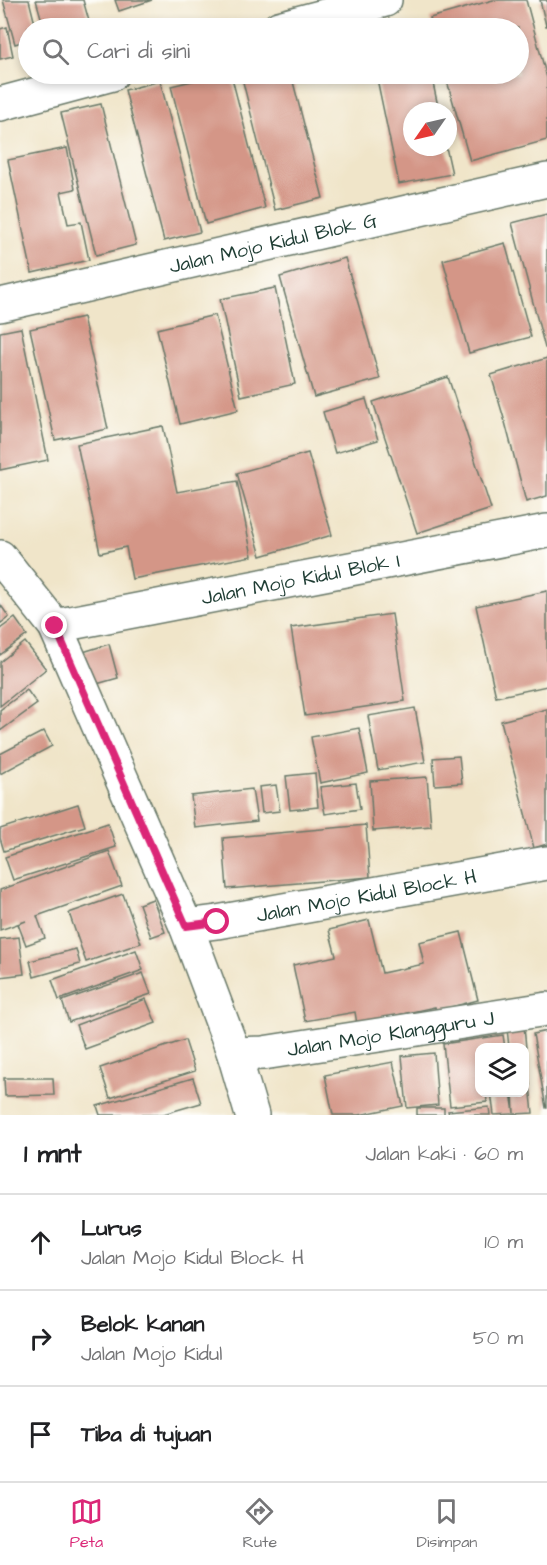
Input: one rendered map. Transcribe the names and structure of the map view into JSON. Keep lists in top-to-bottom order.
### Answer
{
  "streets": {
    "street": [
      "Jalan Mojo Kidul Blok G",
      "Jalan Mojo Kidul Blok I",
      "Jalan Mojo Kidul Block H",
      "Jalan Mojo Klangguru J"
    ]
  },
  "north": "bottom left",
  "page": {
    "search": "Cari di sini",
    "heading": ["1 mnt", "Jalan kaki · 60 m"],
    "list": [
      ["Lurus", "Jalan Mojo Kidul Block H", "10 m"],
      ["Belok kanan", "Jalan Mojo Kidul", "50 m"],
      "Tiba di tujuan"
    ],
    "nav": ["Peta", "Rute", "Disimpan"]
  }
}
